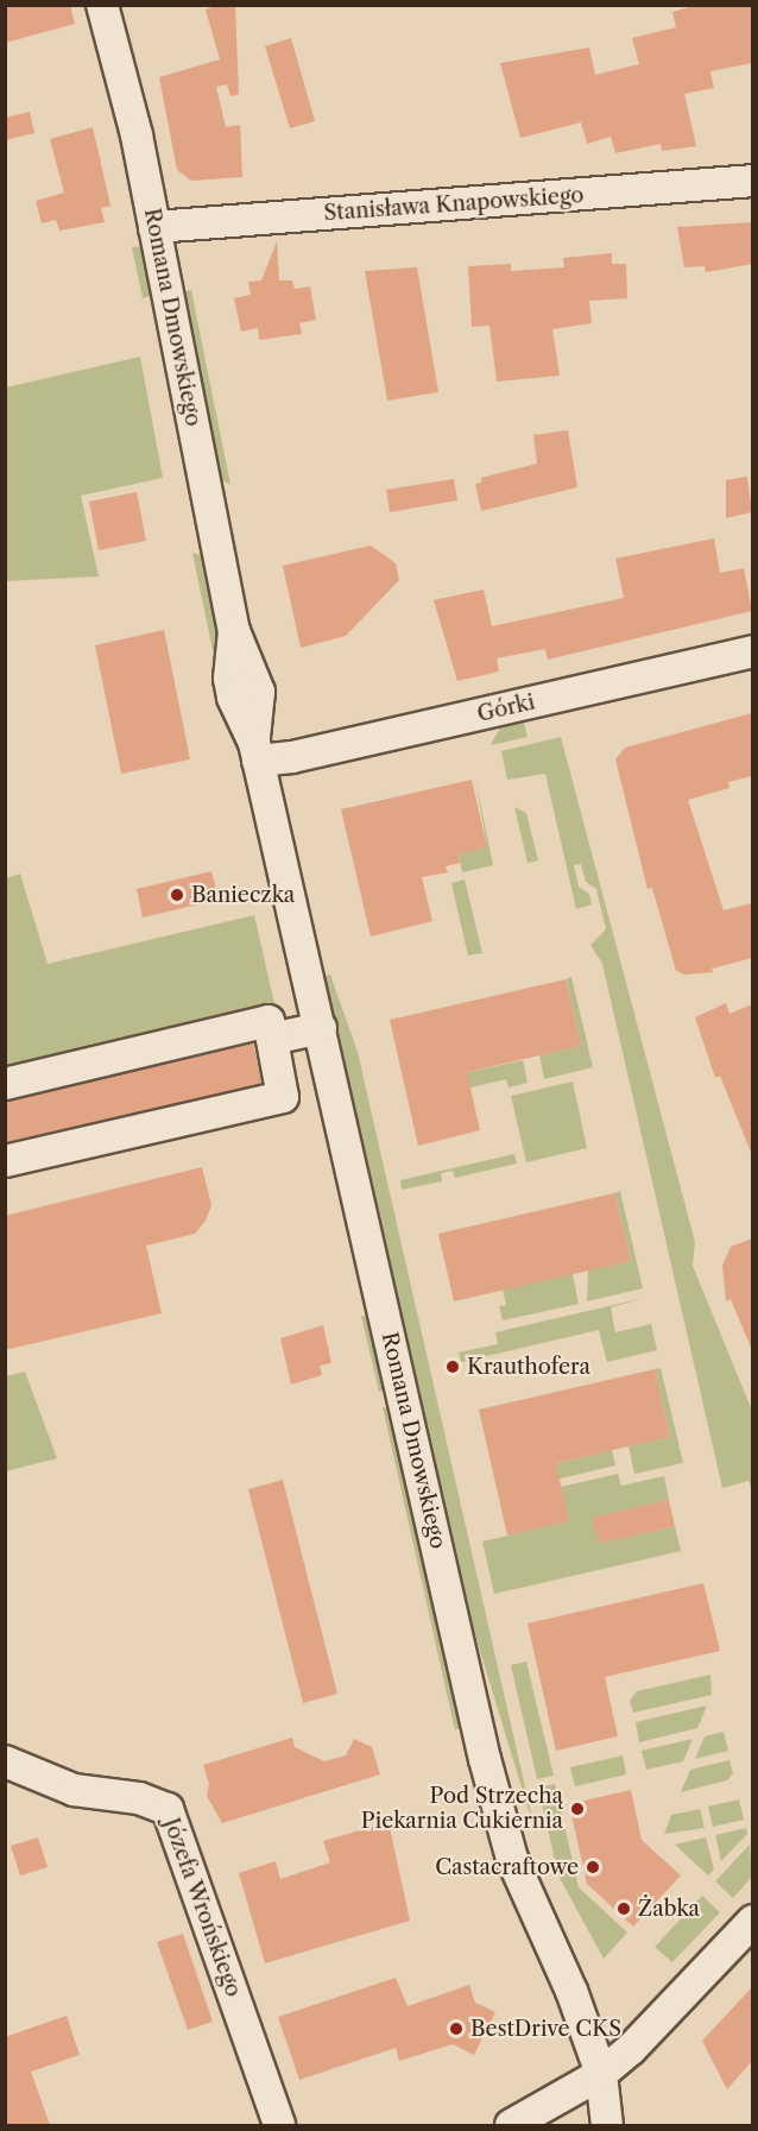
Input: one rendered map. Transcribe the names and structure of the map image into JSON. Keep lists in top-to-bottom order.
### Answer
{
  "streets": {
    "street": [
      "Stanisława Knapowskiego",
      "Romana Dmowskiego",
      "Górki",
      "Józefa Wrońskiego"
    ]
  },
  "crossings": [
    ["Stanisława Knapowskiego", "Romana Dmowskiego"],
    ["Romana Dmowskiego", "Górki"]
  ],
  "places": [
    "Banieczka",
    "Krauthofera",
    "Pod Strzechą Piekarnia Cukiernia",
    "Castacraftowe",
    "Żabka",
    "BestDrive CKS"
  ]
}
